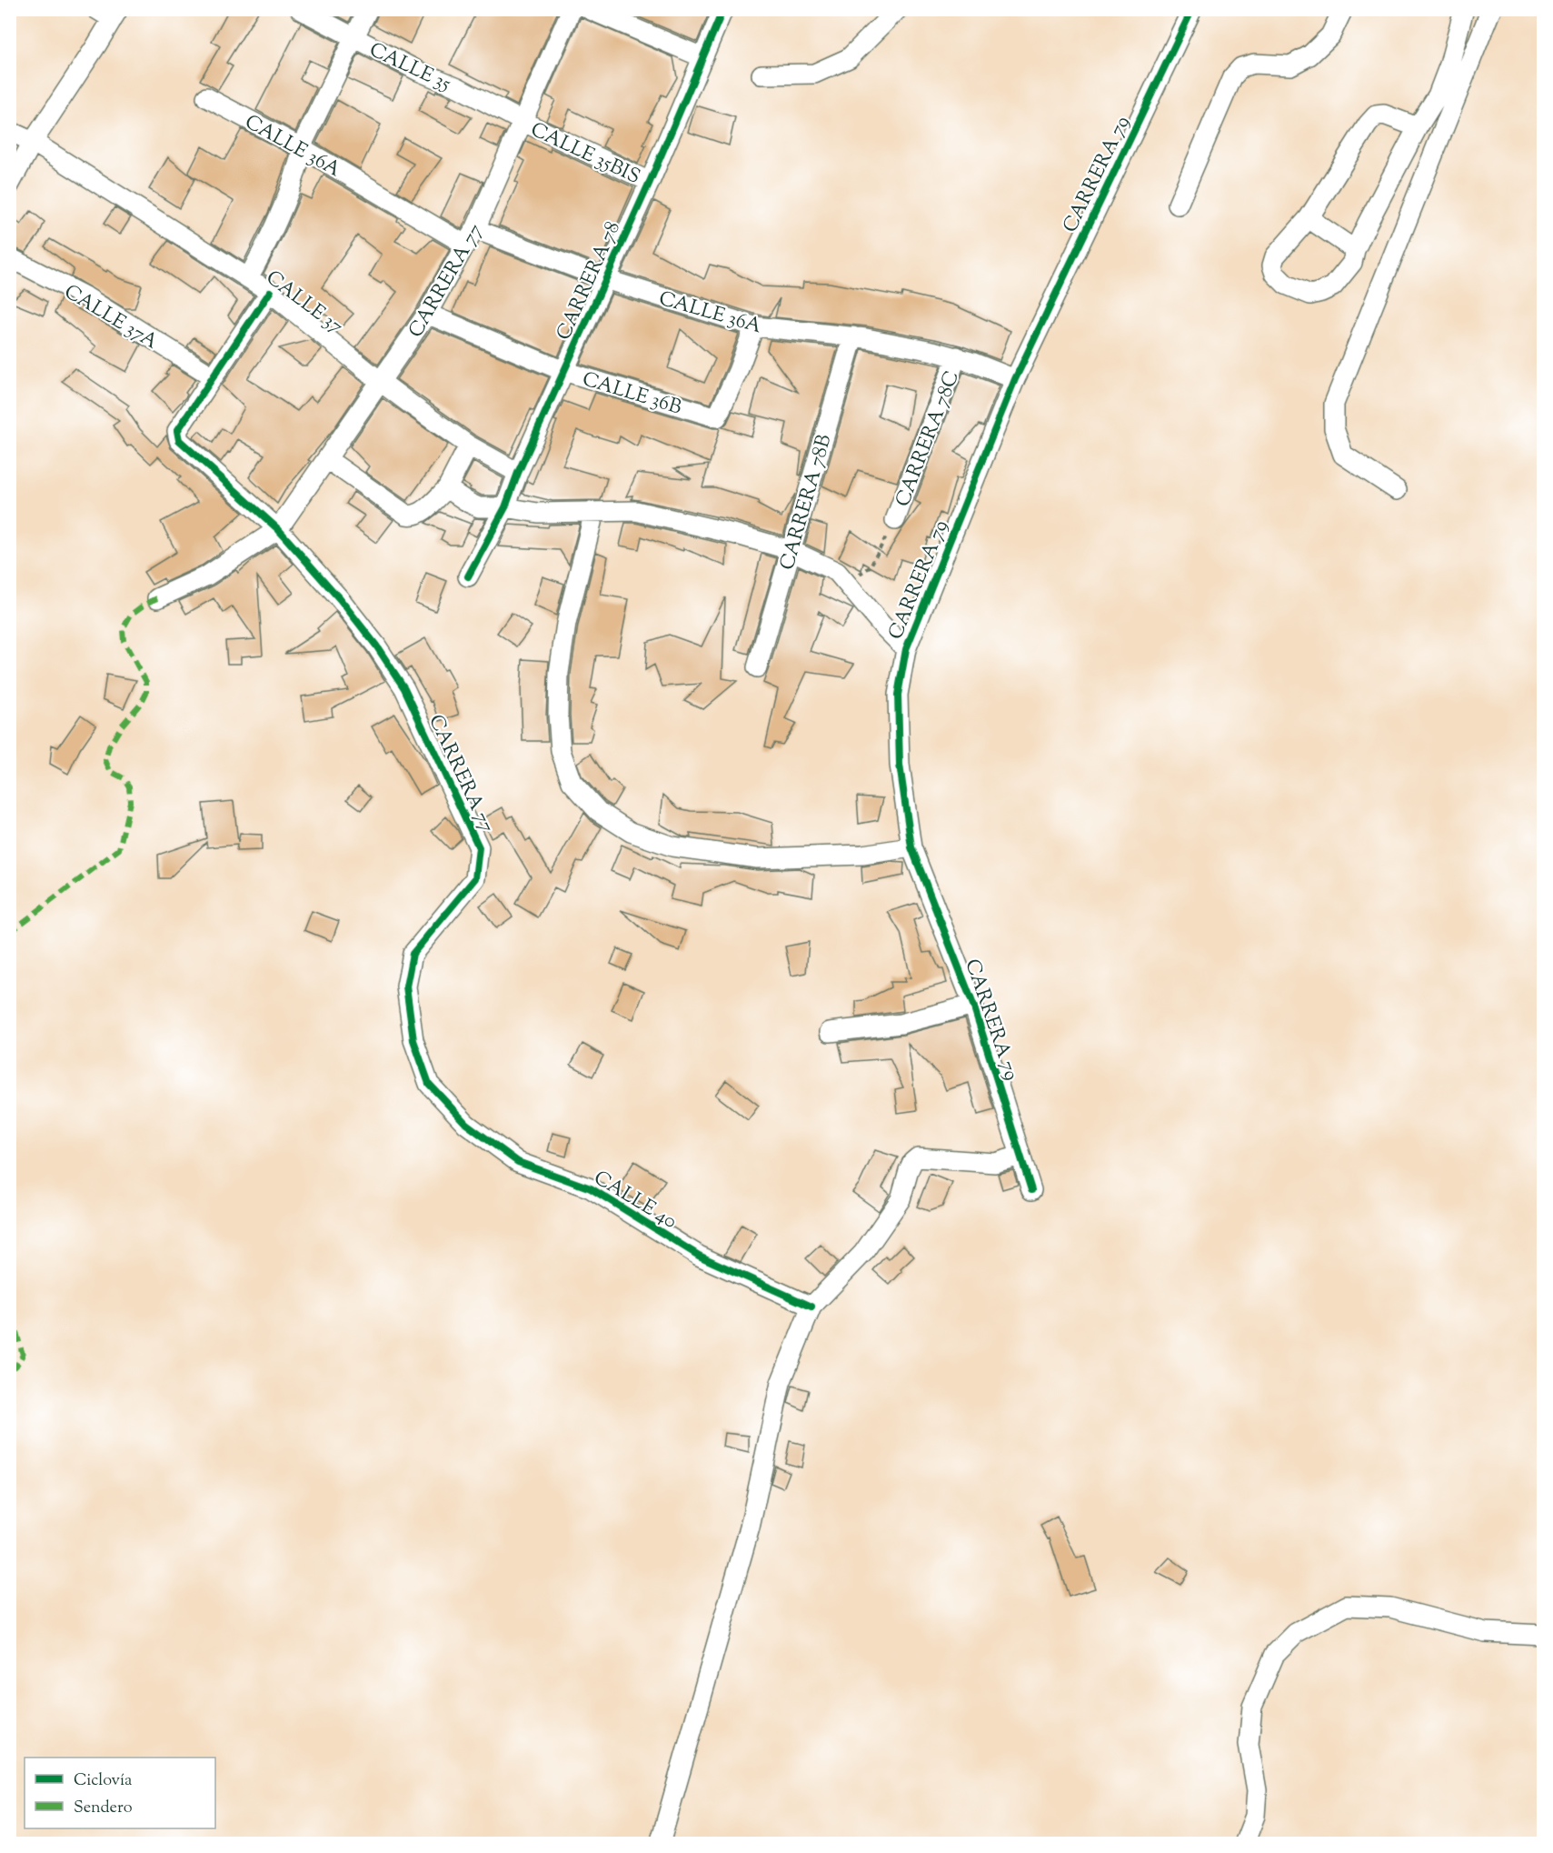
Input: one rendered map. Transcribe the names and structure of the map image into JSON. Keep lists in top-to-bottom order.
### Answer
{
  "streets": {
    "street": [
      "CALLE 35",
      "CALLE 36A",
      "CALLE 35BIS",
      "CARRERA 79",
      "CARRERA 77",
      "CARRERA 78",
      "CALLE 37",
      "CALLE 37A",
      "CALLE 36B",
      "CARRERA 78C",
      "CARRERA 78B",
      "CALLE 40"
    ]
  },
  "crossings": [
    ["CALLE 35", "CALLE 35BIS"],
    ["CALLE 35", "CARRERA 77"],
    ["CALLE 36A", "CARRERA 79"],
    ["CALLE 36A", "CARRERA 77"],
    ["CALLE 36A", "CARRERA 78"],
    ["CALLE 36A", "CALLE 36B"],
    ["CALLE 36A", "CARRERA 78C"],
    ["CALLE 36A", "CARRERA 78B"],
    ["CALLE 35BIS", "CARRERA 77"],
    ["CALLE 35BIS", "CARRERA 78"],
    ["CARRERA 77", "CALLE 37"],
    ["CARRERA 77", "CALLE 36B"],
    ["CARRERA 77", "CALLE 40"],
    ["CARRERA 78", "CALLE 37"],
    ["CARRERA 78", "CALLE 36B"]
  ],
  "legend": ["Ciclovía", "Sendero"]
}
